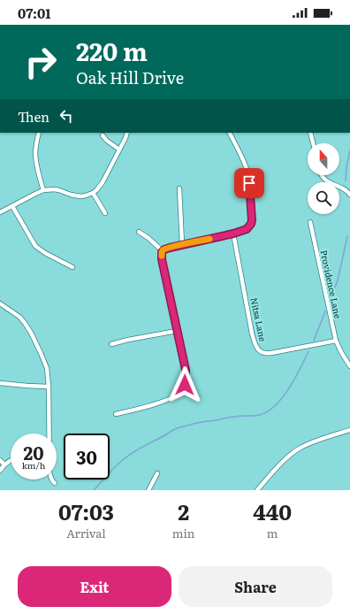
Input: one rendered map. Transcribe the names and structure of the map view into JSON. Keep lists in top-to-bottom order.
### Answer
{
  "streets": {
    "street": ["Providence Lane", "Nitsa Lane"]
  },
  "crossings": [
    ["Providence Lane", "Nitsa Lane"]
  ],
  "north": "top",
  "page": {
    "status": "07:01",
    "turn": ["220 m", "Oak Hill Drive"],
    "then": "Then",
    "speed": "20 km/h",
    "limit": "30",
    "eta": [
      "07:03",
      "Arrival",
      "2",
      "min",
      "440",
      "m"
    ],
    "buttons": ["Exit", "Share"]
  }
}
